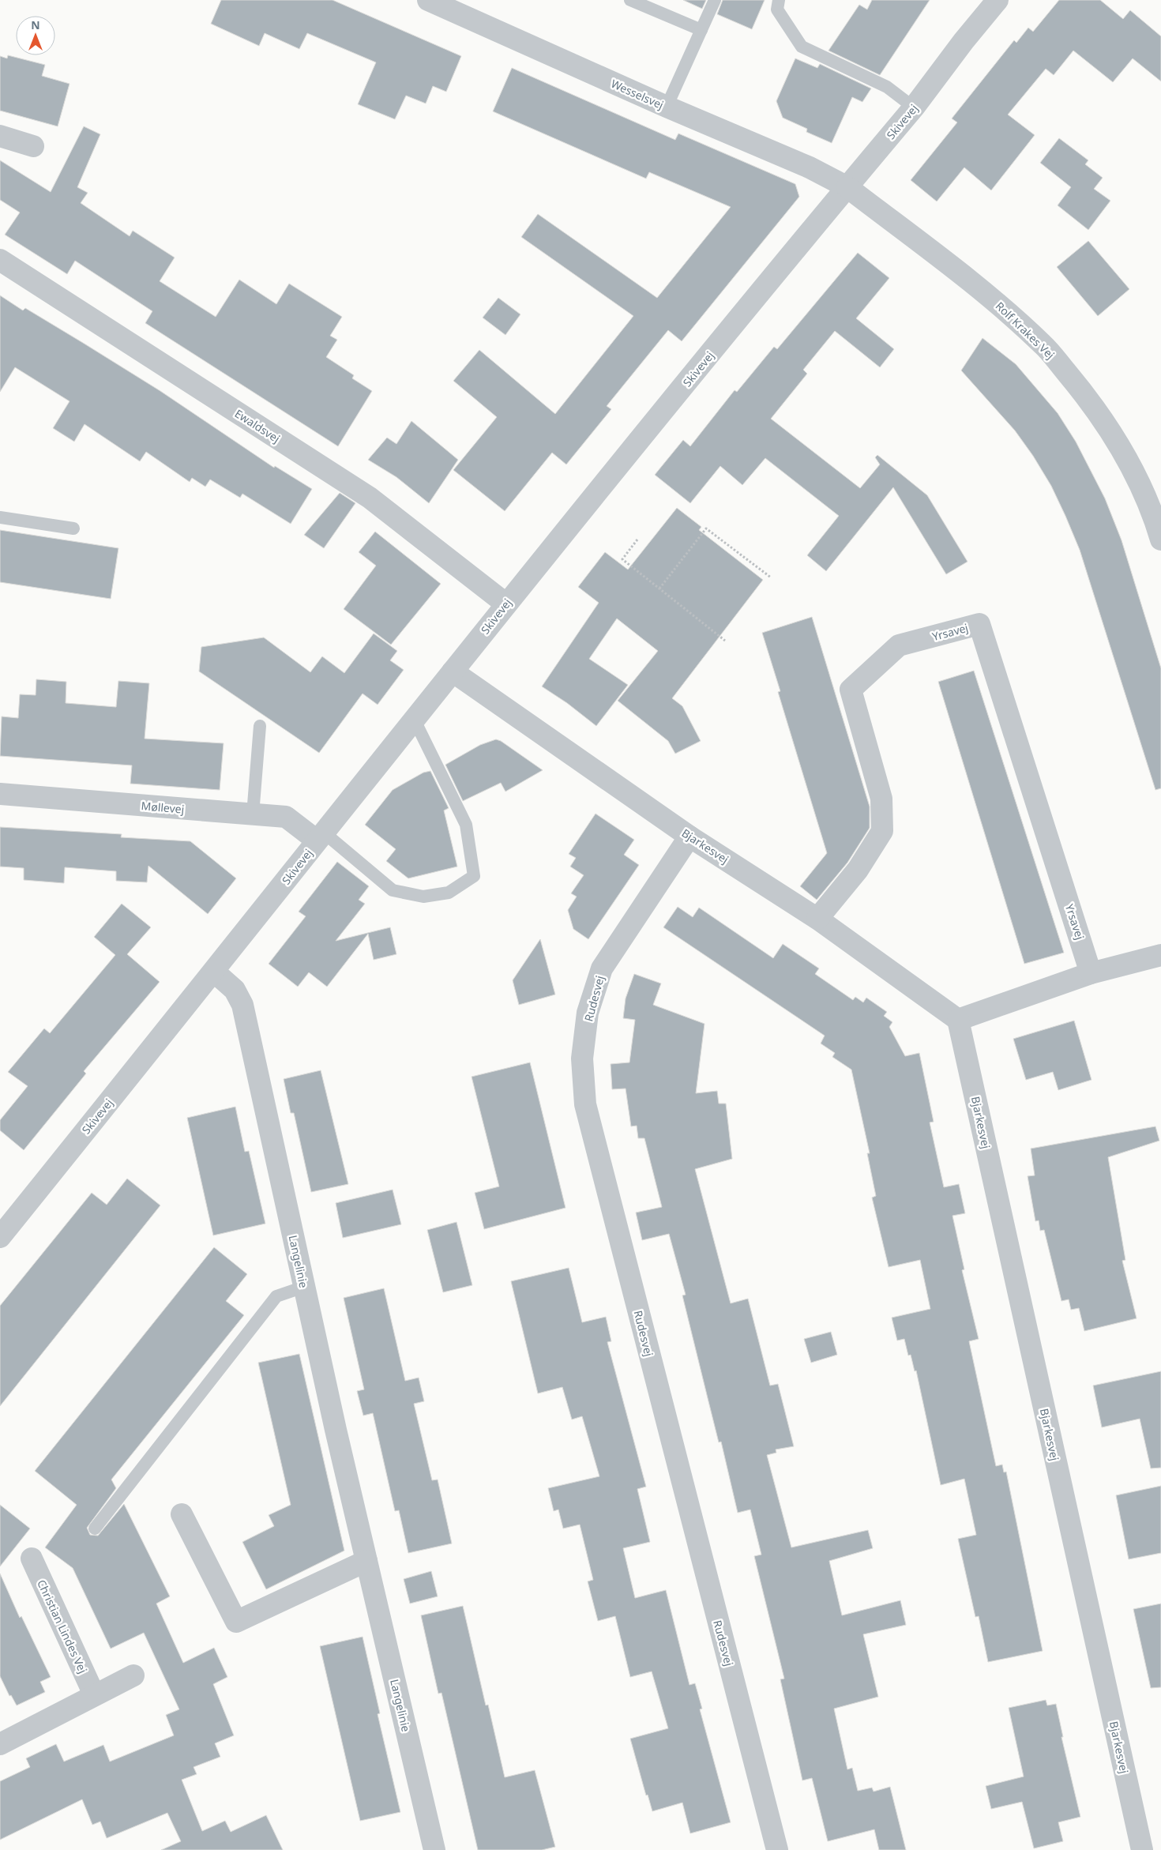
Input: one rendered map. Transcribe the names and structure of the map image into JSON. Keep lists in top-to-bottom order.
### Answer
{
  "streets": {
    "street": [
      "Wesselsvej",
      "Skivevej",
      "Rolf Krakes Vej",
      "Ewaldsvej",
      "Yrsavej",
      "Møllevej",
      "Bjarkesvej",
      "Rudesvej",
      "Langelinie",
      "Christian Lindes Vej"
    ]
  },
  "crossings": [
    ["Wesselsvej", "Skivevej"],
    ["Wesselsvej", "Rolf Krakes Vej"],
    ["Skivevej", "Rolf Krakes Vej"],
    ["Skivevej", "Ewaldsvej"],
    ["Skivevej", "Møllevej"],
    ["Skivevej", "Bjarkesvej"],
    ["Skivevej", "Langelinie"],
    ["Yrsavej", "Bjarkesvej"],
    ["Bjarkesvej", "Rudesvej"]
  ],
  "north": "top"
}
